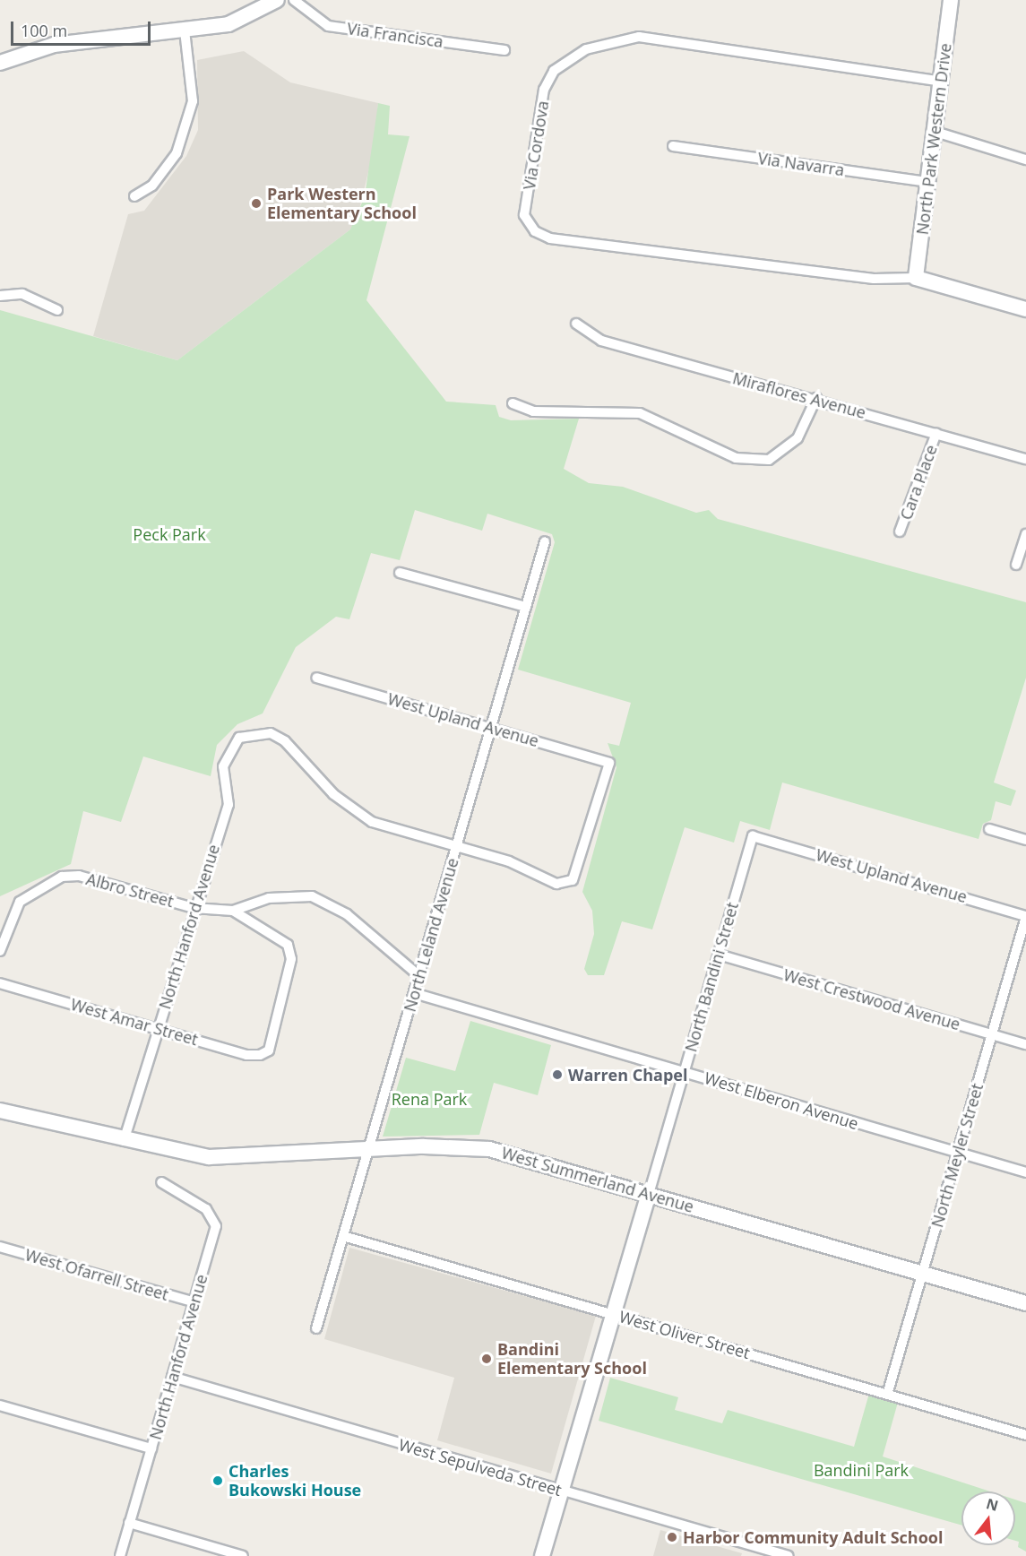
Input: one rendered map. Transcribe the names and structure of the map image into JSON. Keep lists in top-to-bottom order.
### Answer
{
  "streets": {
    "street": [
      "Via Francisca",
      "North Park Western Drive",
      "Via Cordova",
      "Via Navarra",
      "Miraflores Avenue",
      "Cara Place",
      "West Upland Avenue",
      "Albro Street",
      "North Hanford Avenue",
      "North Leland Avenue",
      "North Bandini Street",
      "West Crestwood Avenue",
      "West Amar Street",
      "West Elberon Avenue",
      "North Meyler Street",
      "West Summerland Avenue",
      "West Ofarrell Street",
      "West Oliver Street",
      "West Sepulveda Street"
    ]
  },
  "crossings": [
    ["North Park Western Drive", "Via Cordova"],
    ["North Park Western Drive", "Via Navarra"],
    ["Miraflores Avenue", "Cara Place"],
    ["West Upland Avenue", "North Hanford Avenue"],
    ["West Upland Avenue", "North Leland Avenue"],
    ["West Upland Avenue", "North Bandini Street"],
    ["West Upland Avenue", "North Meyler Street"],
    ["Albro Street", "North Hanford Avenue"],
    ["Albro Street", "West Amar Street"],
    ["North Hanford Avenue", "North Leland Avenue"],
    ["North Hanford Avenue", "West Amar Street"],
    ["North Hanford Avenue", "West Summerland Avenue"],
    ["North Hanford Avenue", "West Ofarrell Street"],
    ["North Hanford Avenue", "West Sepulveda Street"],
    ["North Leland Avenue", "West Elberon Avenue"],
    ["North Leland Avenue", "West Summerland Avenue"],
    ["North Leland Avenue", "West Oliver Street"],
    ["North Bandini Street", "West Crestwood Avenue"],
    ["North Bandini Street", "West Elberon Avenue"],
    ["North Bandini Street", "West Summerland Avenue"],
    ["North Bandini Street", "West Oliver Street"],
    ["North Bandini Street", "West Sepulveda Street"],
    ["West Crestwood Avenue", "North Meyler Street"],
    ["West Elberon Avenue", "North Meyler Street"],
    ["North Meyler Street", "West Summerland Avenue"],
    ["North Meyler Street", "West Oliver Street"]
  ],
  "parks": ["Peck Park", "Rena Park", "Bandini Park"],
  "places": [
    "Park Western Elementary School",
    "Warren Chapel",
    "Bandini Elementary School",
    "Charles Bukowski House",
    "Harbor Community Adult School"
  ],
  "scale_bar": "100 m",
  "north": "top"
}
